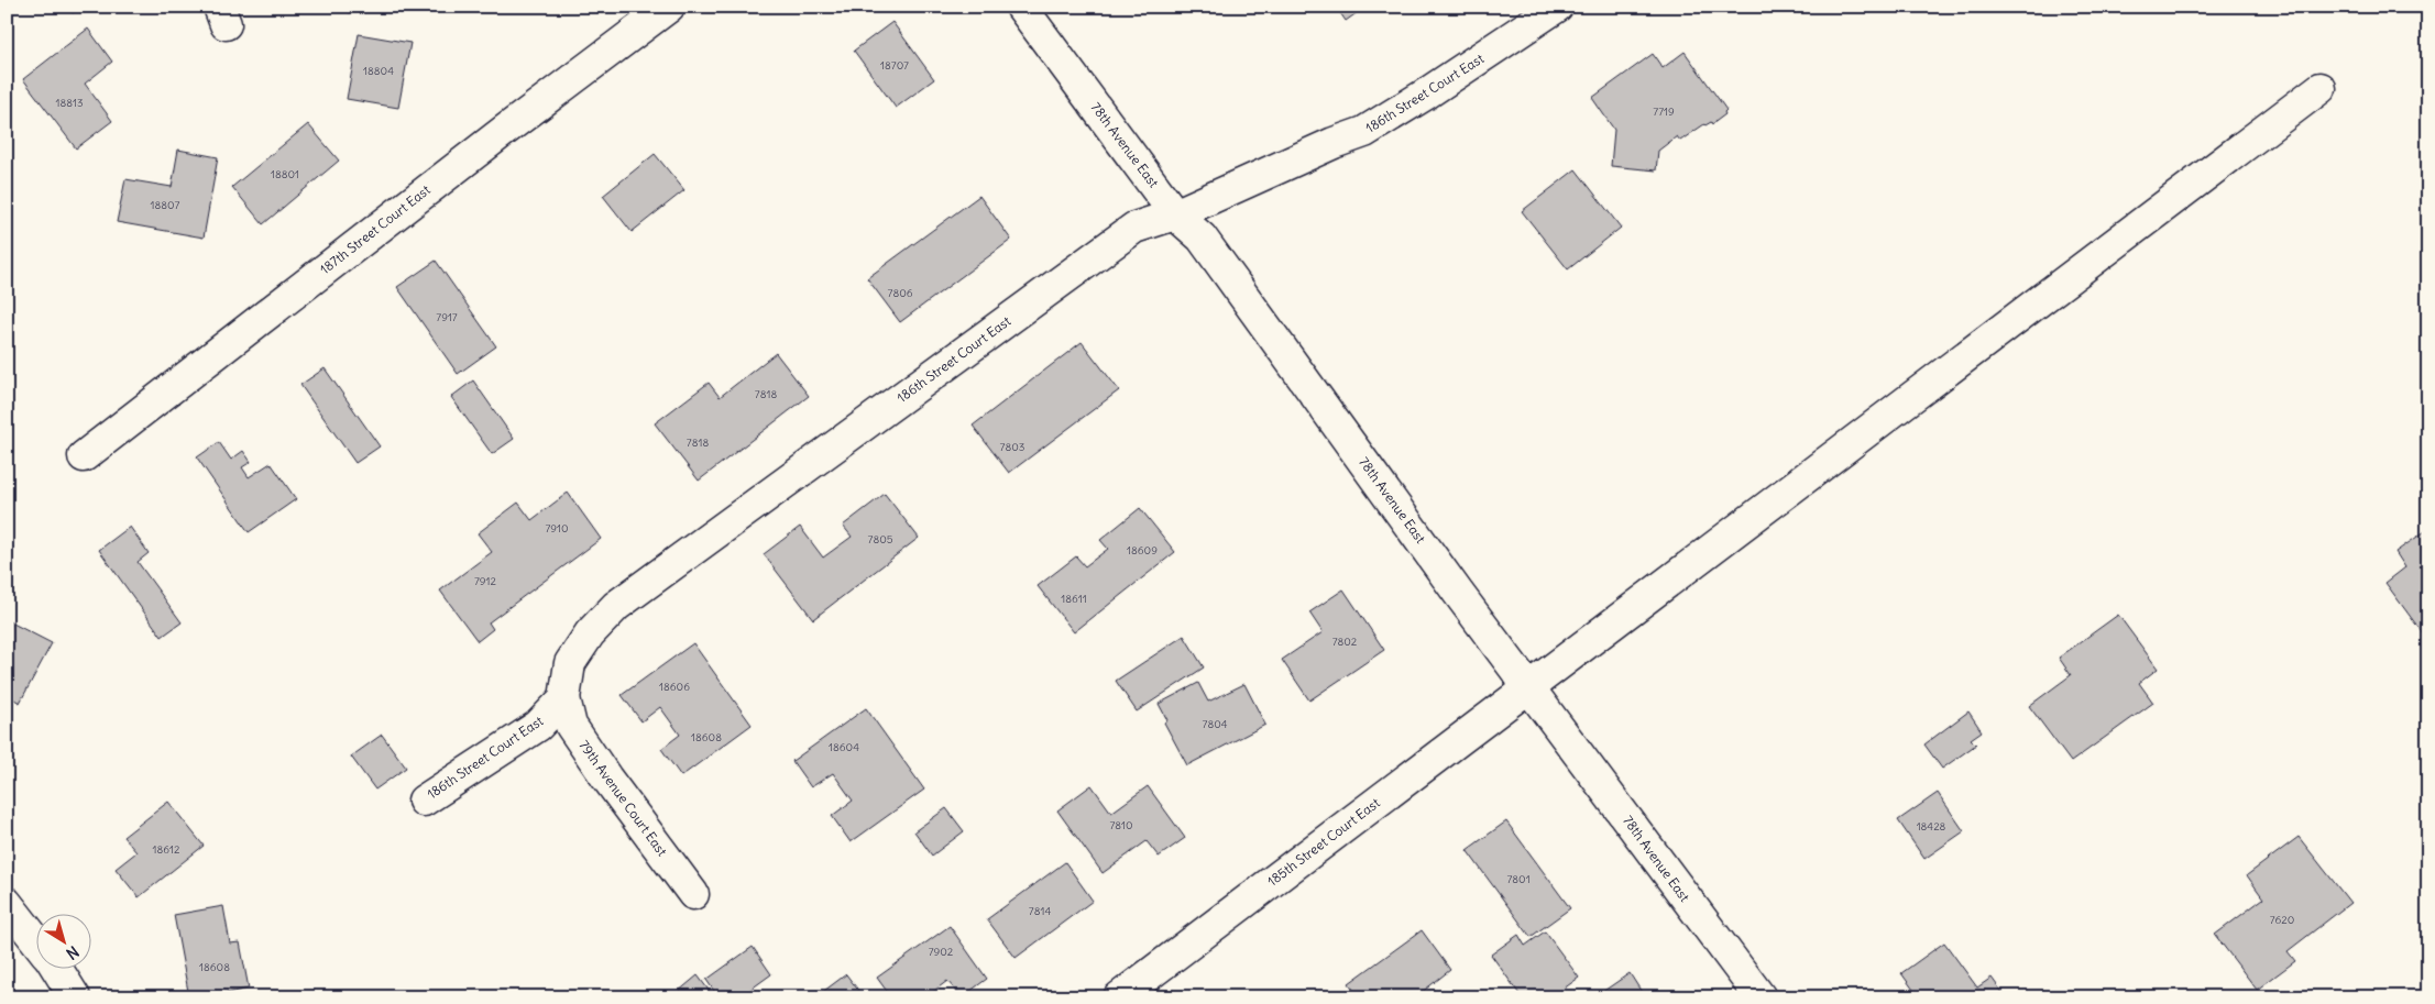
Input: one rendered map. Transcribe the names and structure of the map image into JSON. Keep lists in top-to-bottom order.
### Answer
{
  "streets": {
    "street": [
      "186th Street Court East",
      "78th Avenue East",
      "187th Street Court East",
      "79th Avenue Court East",
      "185th Street Court East"
    ]
  },
  "crossings": [
    ["186th Street Court East", "78th Avenue East"],
    ["186th Street Court East", "79th Avenue Court East"],
    ["78th Avenue East", "185th Street Court East"]
  ],
  "house_numbers": [
    "18707",
    "18804",
    "18813",
    "7719",
    "18801",
    "18807",
    "7806",
    "7917",
    "7818",
    "7818",
    "7803",
    "7910",
    "7805",
    "18609",
    "7912",
    "18611",
    "7802",
    "18606",
    "7804",
    "18608",
    "18604",
    "7810",
    "18428",
    "18612",
    "7801",
    "7814",
    "7620",
    "7902",
    "18608"
  ],
  "north": "bottom right"
}
